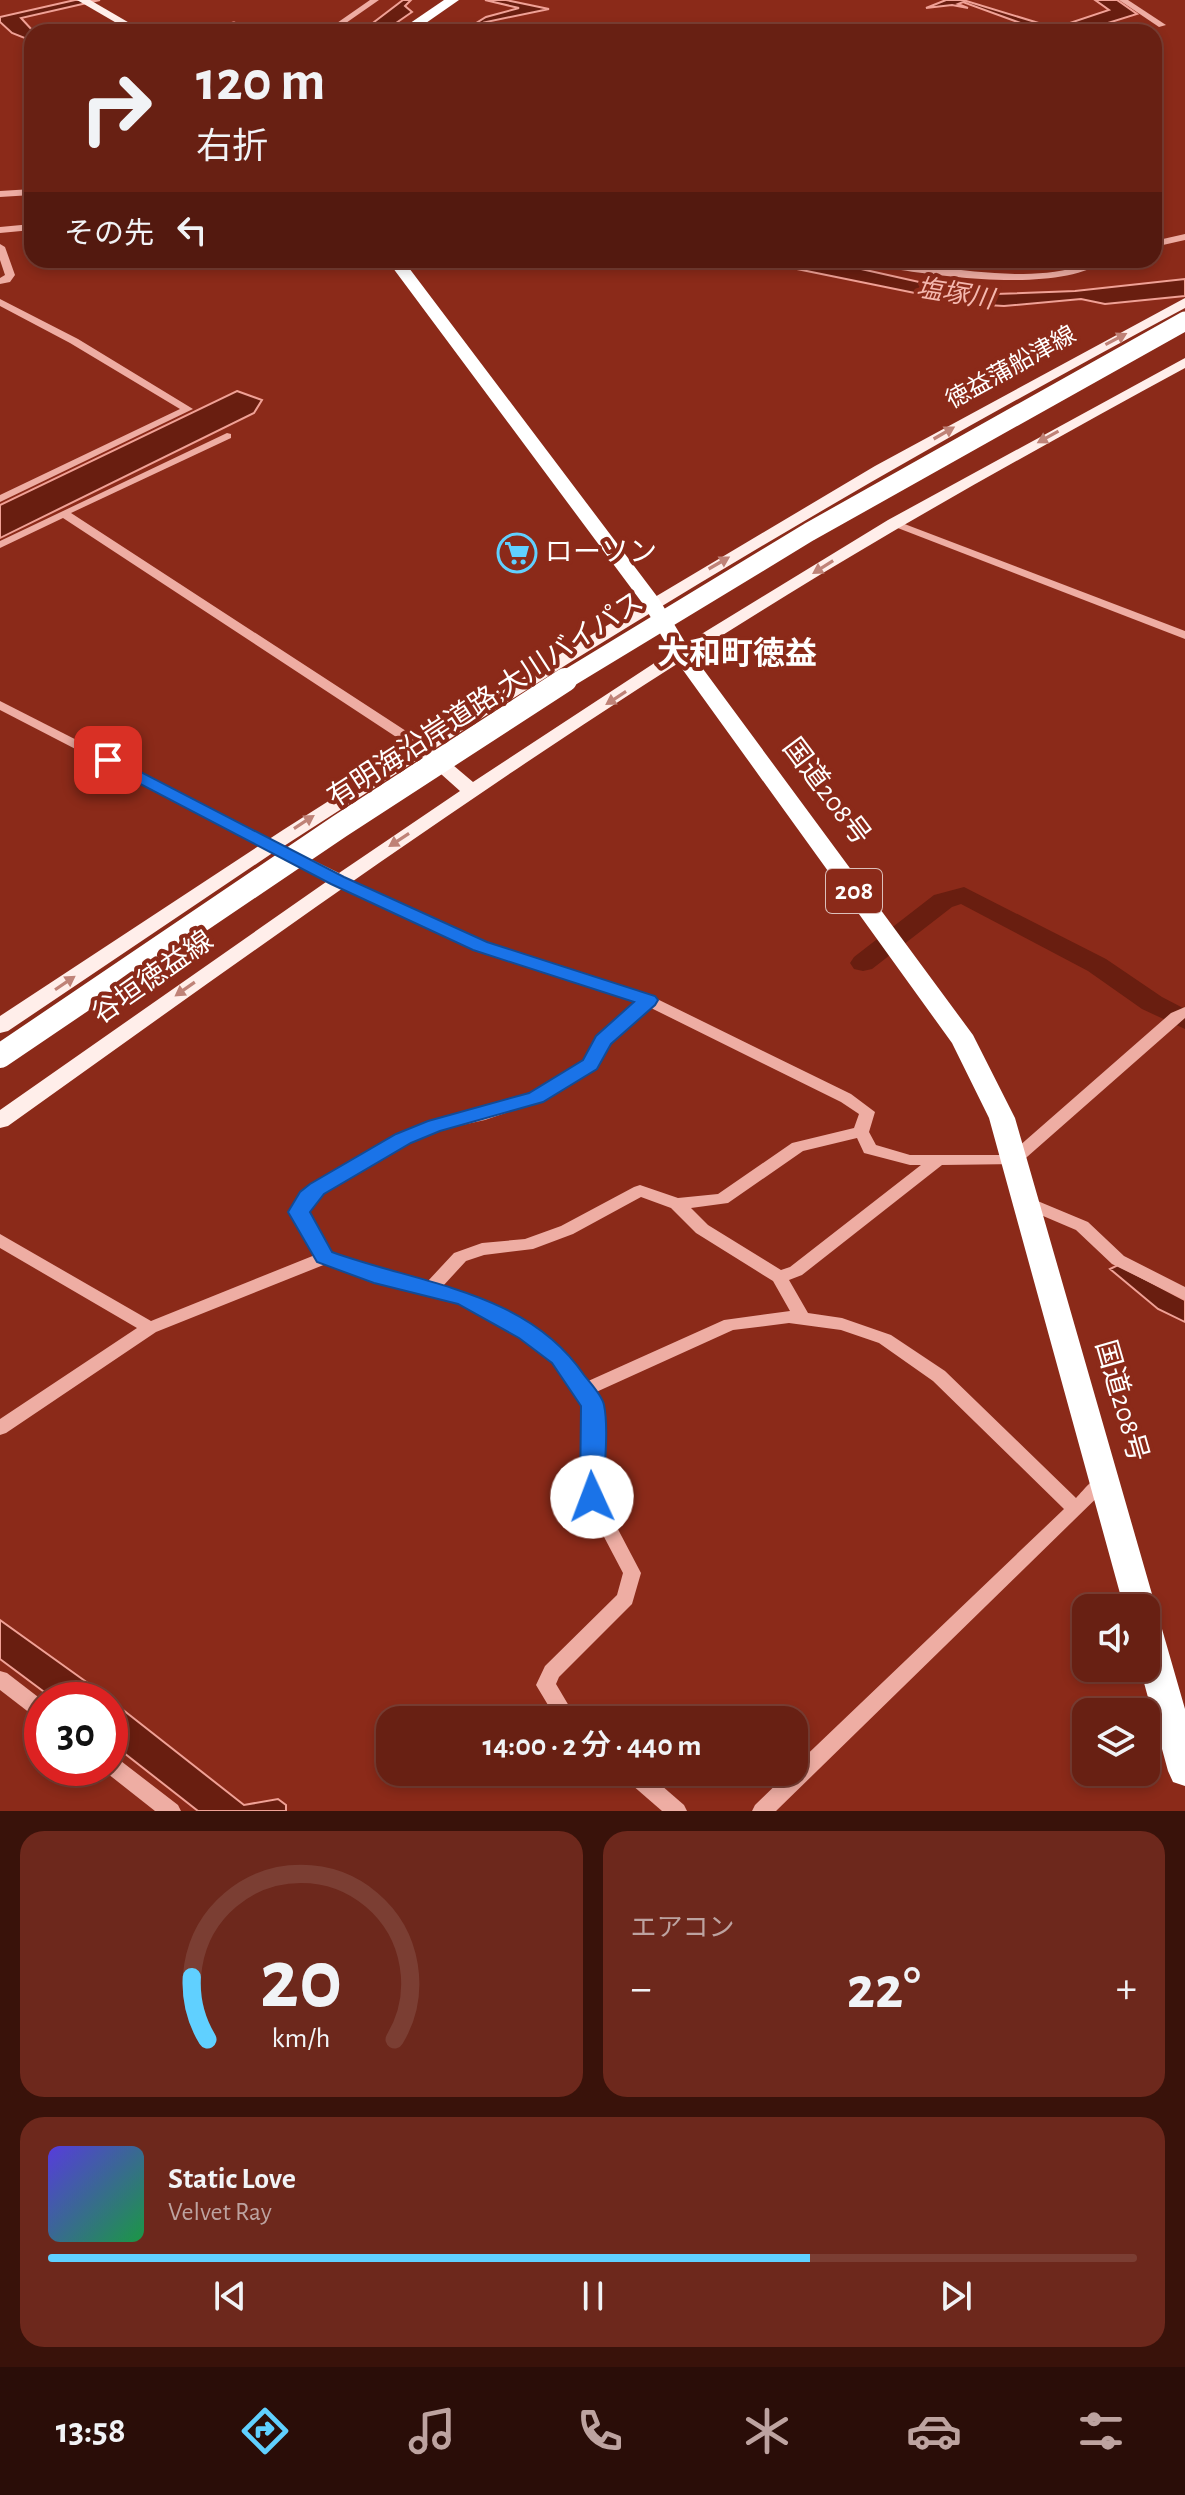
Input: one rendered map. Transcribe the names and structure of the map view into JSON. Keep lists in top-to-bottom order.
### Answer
{
  "streets": {
    "highway": ["有明海沿岸道路;大川バイパス", "国道208号", "208"],
    "main road": ["徳益蒲船津線", "谷垣徳益線"]
  },
  "crossings": [
    ["徳益蒲船津線", "国道208号"],
    ["徳益蒲船津線", "谷垣徳益線"],
    ["国道208号", "谷垣徳益線"]
  ],
  "districts": ["大和町徳益"],
  "water": ["塩塚川"],
  "places": {
    "supermarket": ["ローソン"]
  },
  "page": {
    "turn": ["120 m", "右折"],
    "then": "その先",
    "limit": "30",
    "trip": "14:00 · 2 分 · 440 m",
    "tile": "エアコン",
    "heat": ["−", "22°", "+"],
    "song": ["Static Love", "Velvet Ray"],
    "tabs": "13:58",
    "gauge": ["20", "km/h"]
  }
}
